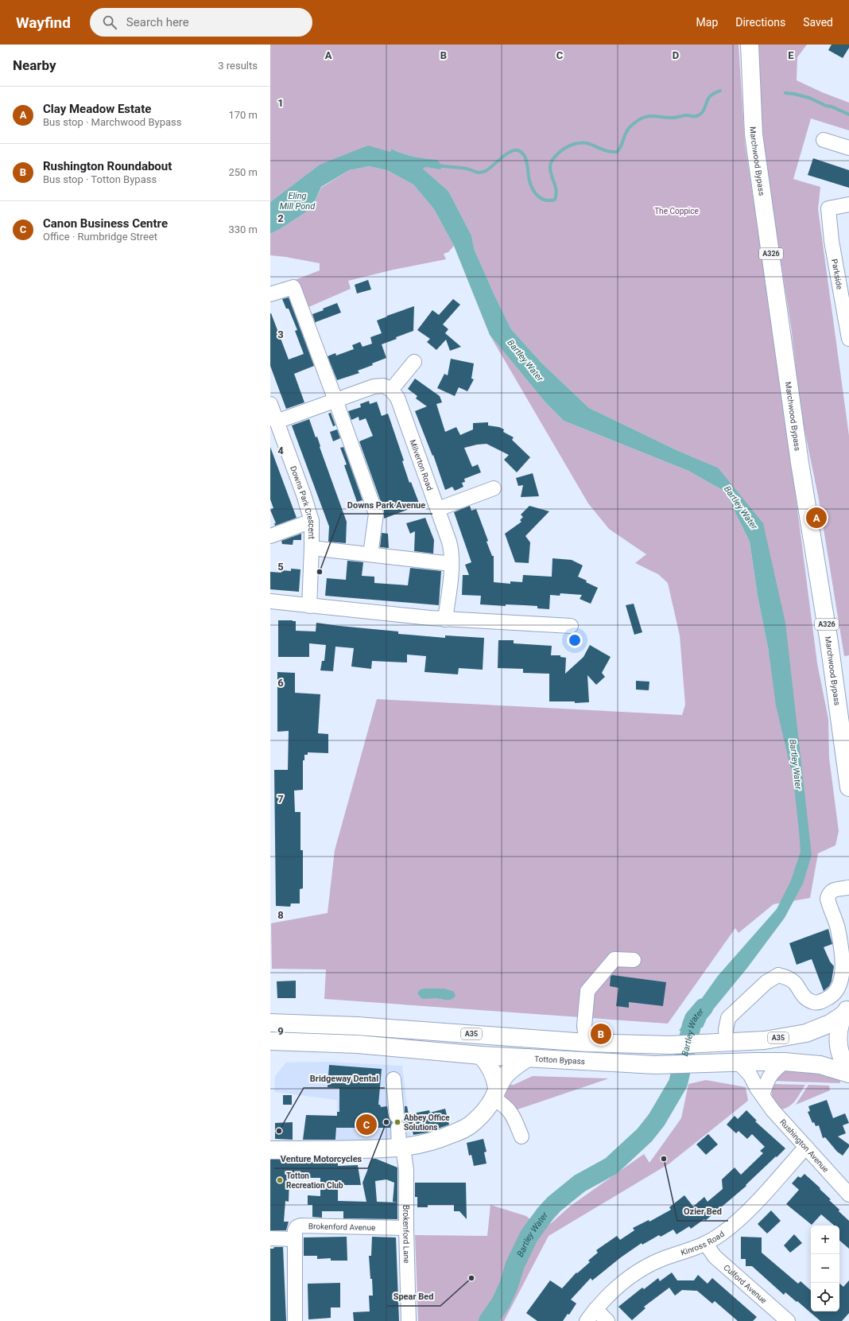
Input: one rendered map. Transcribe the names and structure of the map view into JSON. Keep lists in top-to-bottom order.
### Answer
{
  "streets": {
    "main road": [
      "Marchwood Bypass",
      "A326",
      "A35",
      "Totton Bypass"
    ],
    "street": [
      "Parkside",
      "Milverton Road",
      "Downs Park Crescent",
      "Rushington Avenue",
      "Brokenford Avenue",
      "Brokenford Lane",
      "Kinross Road",
      "Culford Avenue"
    ]
  },
  "crossings": [
    ["Totton Bypass", "Rushington Avenue"],
    ["Rushington Avenue", "Kinross Road"],
    ["Brokenford Avenue", "Brokenford Lane"],
    ["Kinross Road", "Culford Avenue"]
  ],
  "water": ["Eling Mill Pond", "Bartley Water"],
  "parks": ["The Coppice"],
  "places": [
    "Downs Park Avenue",
    "Venture Motorcycles",
    "Abbey Office Solutions",
    "Bridgeway Dental",
    "Ozier Bed",
    "Totton Recreation Club",
    "Spear Bed"
  ],
  "page": {
    "header": "Wayfind",
    "search": "Search here",
    "nav": ["Map", "Directions", "Saved"],
    "heading": ["Nearby", "3 results"],
    "list": [
      {
        "mark": "A",
        "name": "Clay Meadow Estate",
        "note": "Bus stop · Marchwood Bypass",
        "value": "170 m"
      },
      {
        "mark": "B",
        "name": "Rushington Roundabout",
        "note": "Bus stop · Totton Bypass",
        "value": "250 m"
      },
      {
        "mark": "C",
        "name": "Canon Business Centre",
        "note": "Office · Rumbridge Street",
        "value": "330 m"
      }
    ],
    "pins": ["A", "B", "C"],
    "map_buttons": ["+", "−"]
  },
  "grid": {
    "columns": [
      "A",
      "B",
      "C",
      "D",
      "E"
    ],
    "rows": [
      "1",
      "2",
      "3",
      "4",
      "5",
      "6",
      "7",
      "8",
      "9"
    ]
  }
}
